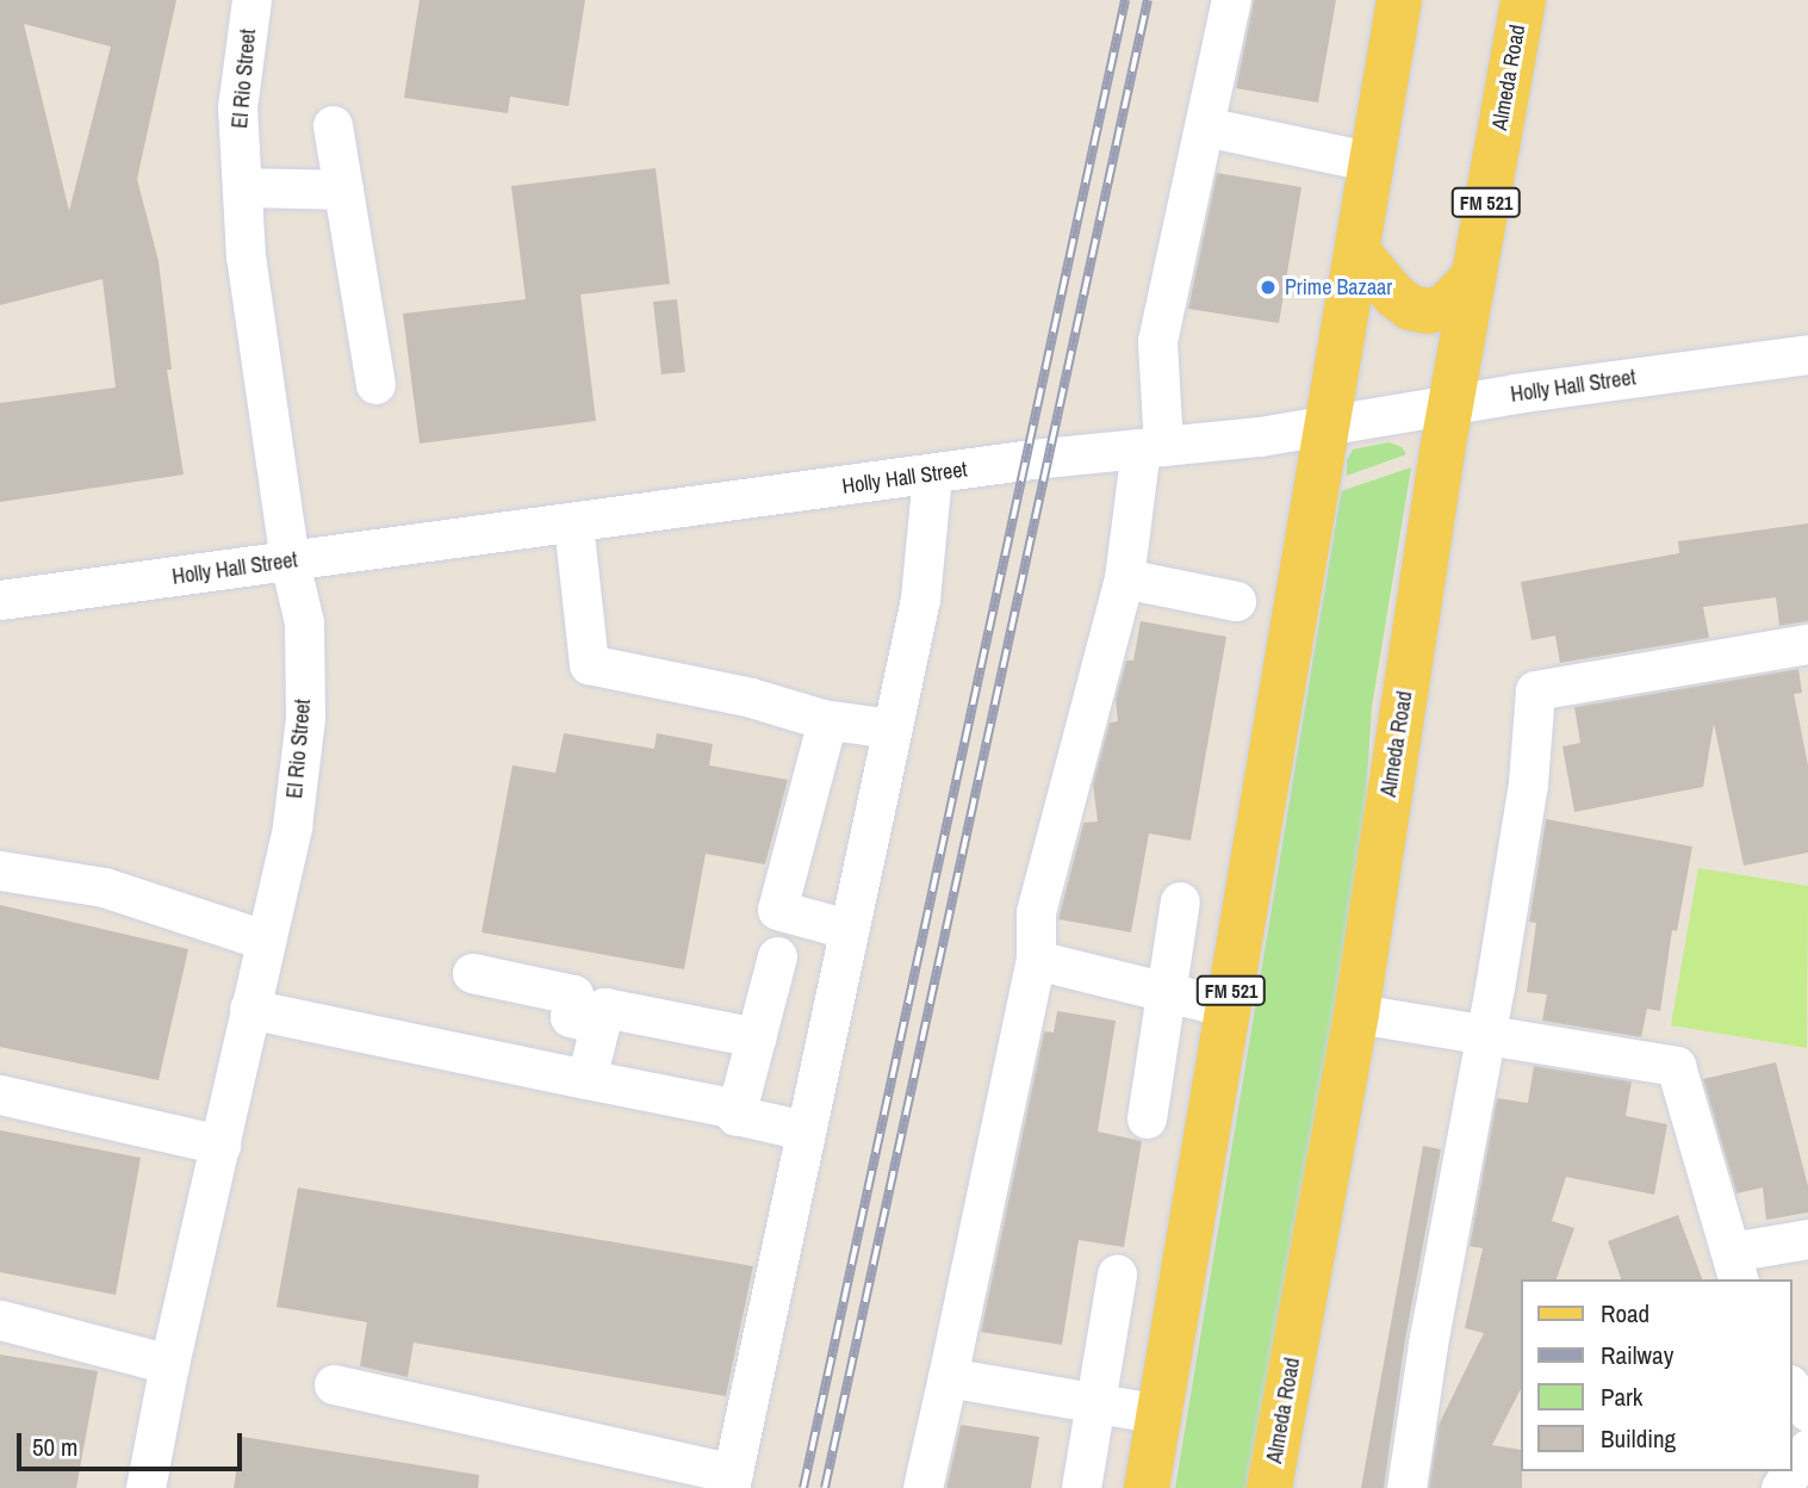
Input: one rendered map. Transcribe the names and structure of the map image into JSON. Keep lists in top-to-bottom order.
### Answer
{
  "streets": {
    "main road": ["Almeda Road", "FM 521"],
    "street": ["El Rio Street", "Holly Hall Street"]
  },
  "crossings": [
    ["Almeda Road", "Holly Hall Street"],
    ["El Rio Street", "Holly Hall Street"],
    ["FM 521", "Holly Hall Street"]
  ],
  "places": ["Prime Bazaar"],
  "legend": [
    "Road",
    "Railway",
    "Park",
    "Building"
  ],
  "scale_bar": "50 m"
}
